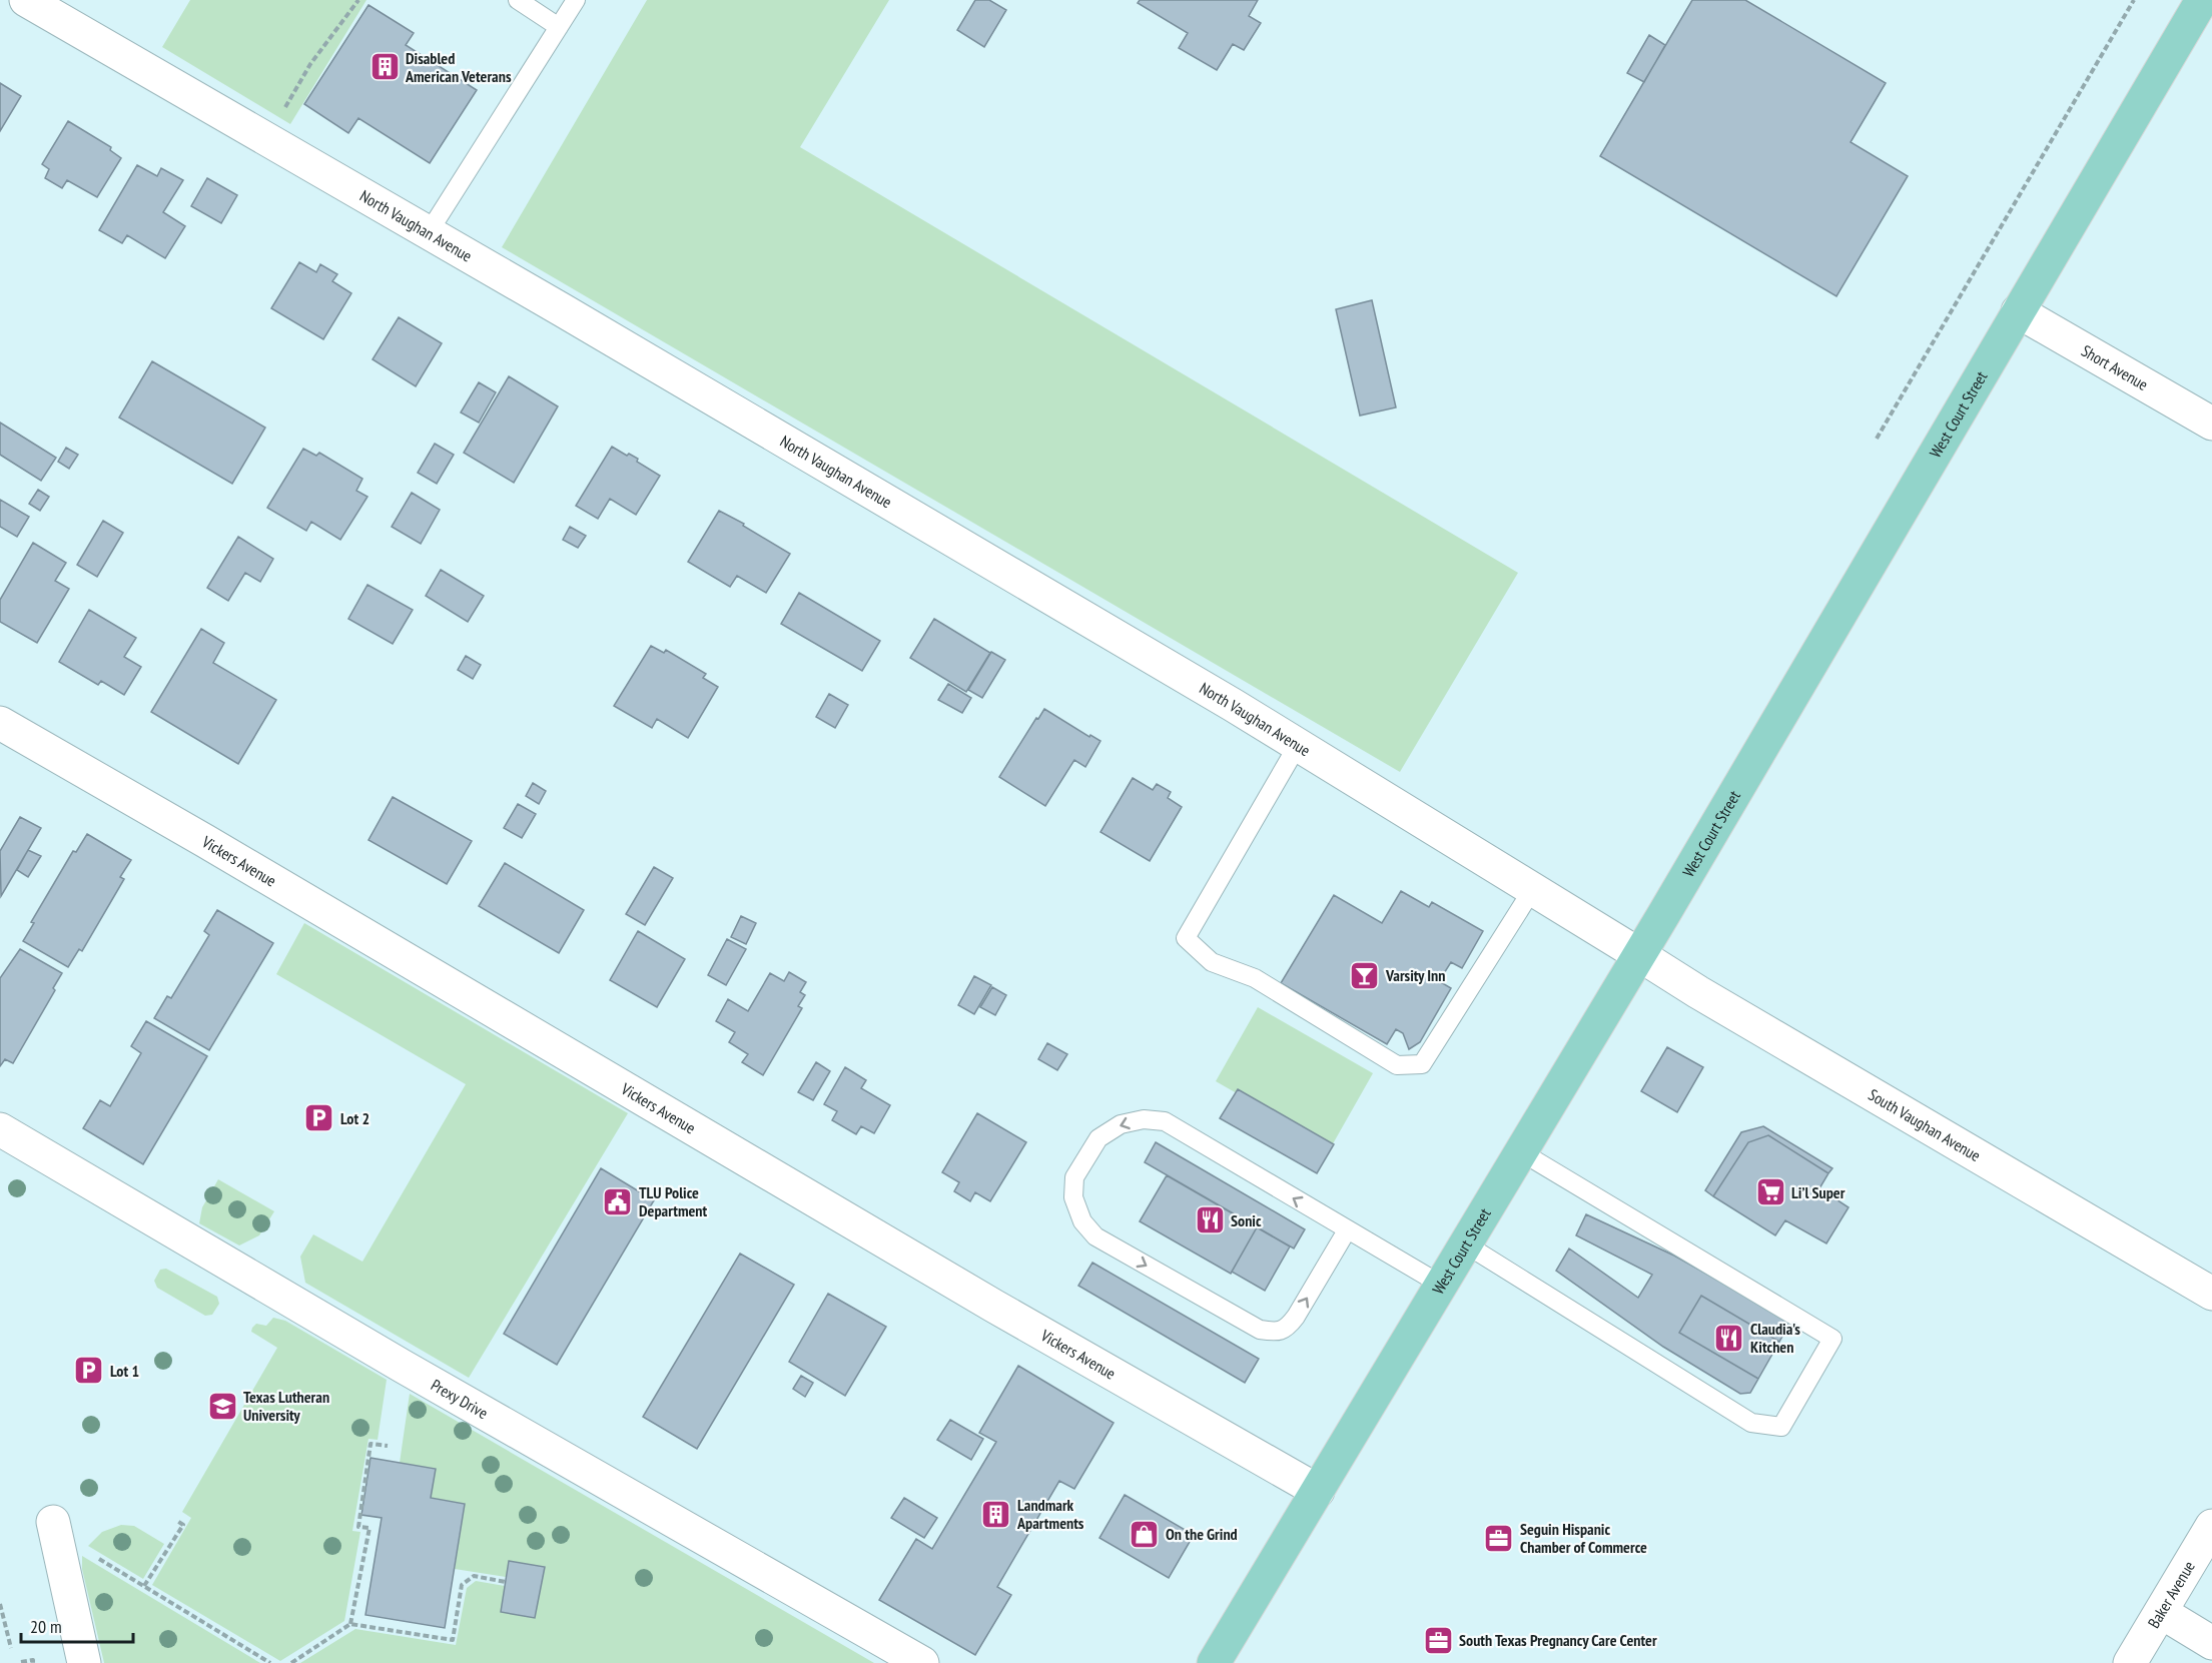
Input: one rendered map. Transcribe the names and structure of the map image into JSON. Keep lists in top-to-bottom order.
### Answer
{
  "streets": {
    "main road": ["West Court Street"],
    "street": [
      "North Vaughan Avenue",
      "Short Avenue",
      "Vickers Avenue",
      "South Vaughan Avenue",
      "Prexy Drive",
      "Baker Avenue"
    ]
  },
  "crossings": [
    ["North Vaughan Avenue", "West Court Street"],
    ["North Vaughan Avenue", "South Vaughan Avenue"],
    ["Short Avenue", "West Court Street"],
    ["West Court Street", "Vickers Avenue"],
    ["West Court Street", "South Vaughan Avenue"]
  ],
  "places": {
    "building": ["Disabled American Veterans", "Landmark Apartments"],
    "bar": ["Varsity Inn"],
    "parking": ["Lot 2", "Lot 1"],
    "supermarket": ["Li’l Super"],
    "public building": ["TLU Police Department"],
    "restaurant": ["Sonic", "Claudia's Kitchen"],
    "school or university": ["Texas Lutheran University"],
    "shop": ["On the Grind"],
    "office": ["Seguin Hispanic Chamber of Commerce", "South Texas Pregnancy Care Center"]
  },
  "scale_bar": "20 m"
}
